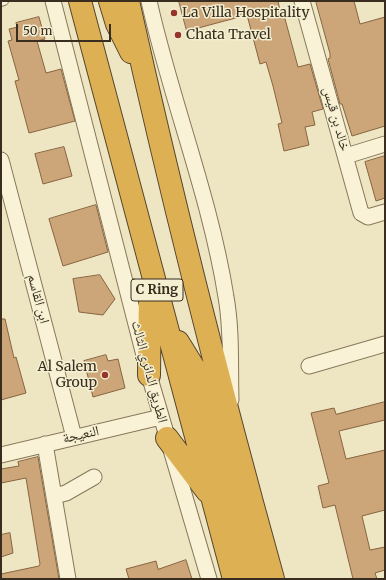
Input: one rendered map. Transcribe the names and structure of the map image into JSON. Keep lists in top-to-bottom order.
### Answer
{
  "streets": {
    "highway": ["C Ring", "الطريق الدائري الثالث"],
    "street": ["خالد بن قيس", "ابن القاسم", "النعيجة"]
  },
  "crossings": [
    ["ابن القاسم", "النعيجة"],
    ["الطريق الدائري الثالث", "النعيجة"]
  ],
  "places": ["La Villa Hospitality", "Chata Travel", "Al Salem Group"],
  "scale_bar": "50 m"
}
